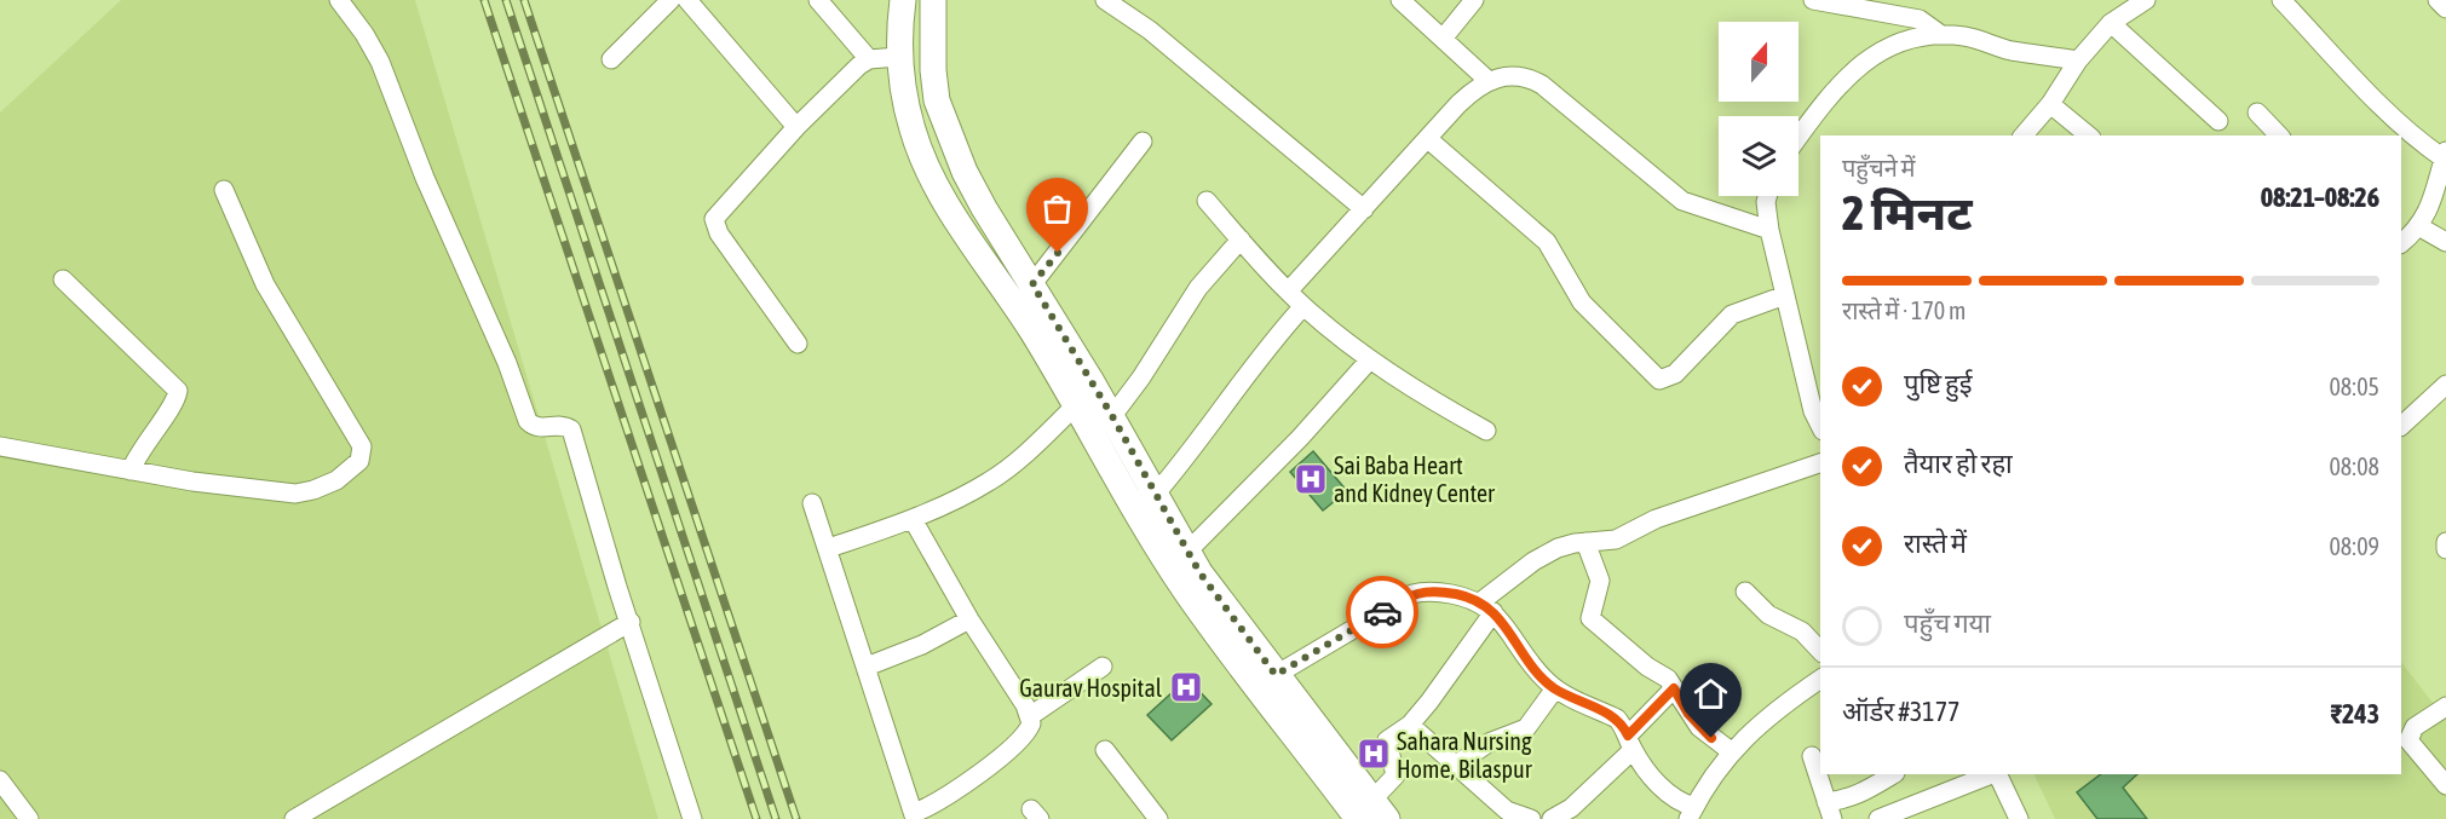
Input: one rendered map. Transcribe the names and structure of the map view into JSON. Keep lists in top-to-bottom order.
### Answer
{
  "places": {
    "hospital": ["Sai Baba Heart and Kidney Center", "Gaurav Hospital", "Sahara Nursing Home, Bilaspur"]
  },
  "north": "top",
  "page": {
    "heading": ["2 मिनट", "पहुँचने में", "08:21–08:26"],
    "panel": ["ऑर्डर #3177", "₹243"],
    "bar": "रास्ते में · 170 m",
    "list": [
      ["पुष्टि हुई", "08:05"],
      ["तैयार हो रहा", "08:08"],
      ["रास्ते में", "08:09"],
      "पहुँच गया"
    ]
  }
}
